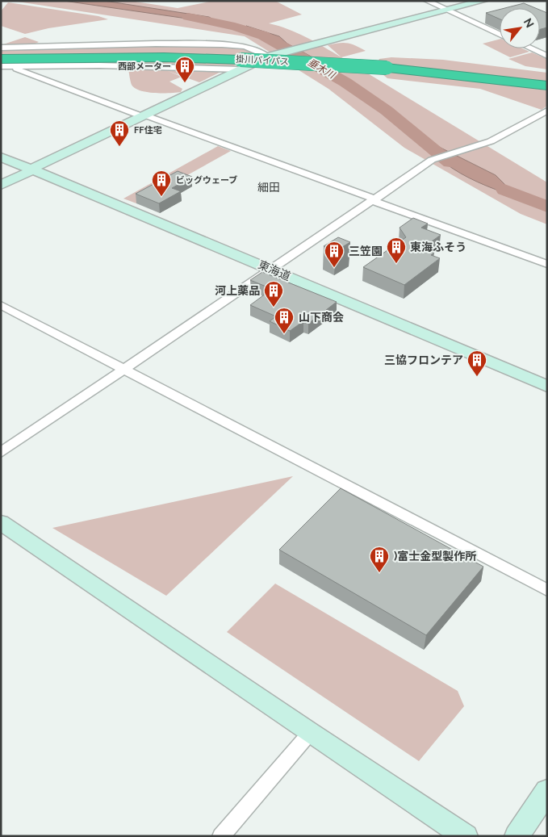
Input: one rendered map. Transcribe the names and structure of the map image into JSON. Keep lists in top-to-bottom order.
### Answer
{
  "streets": {
    "highway": ["掛川バイパス"],
    "street": ["東海道"]
  },
  "districts": ["細田"],
  "water": ["垂木川"],
  "places": {
    "building": [
      "西部メーター",
      "FF住宅",
      "ビッグウェーブ",
      "東海ふそう",
      "三笠園",
      "河上薬品",
      "山下商会",
      "三協フロンテア",
      ")富士金型製作所"
    ]
  },
  "north": "top right"
}
